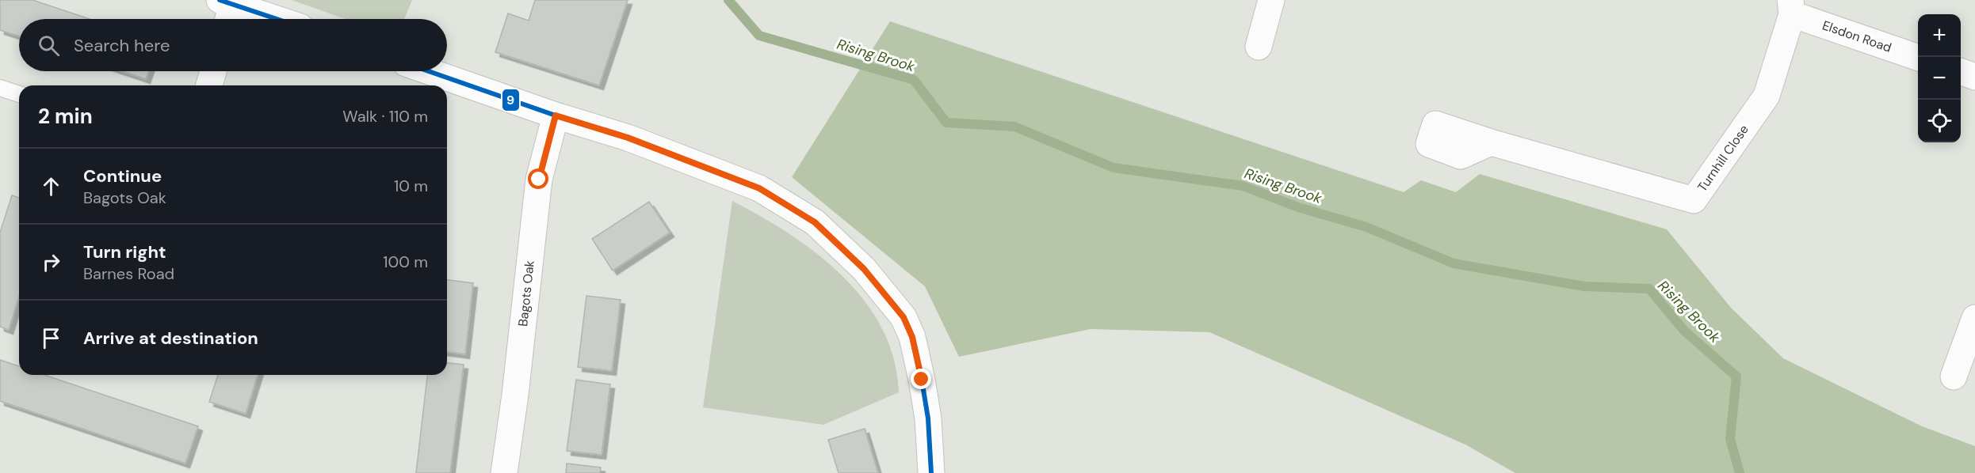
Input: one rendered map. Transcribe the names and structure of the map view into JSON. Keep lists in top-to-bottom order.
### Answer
{
  "streets": {
    "street": ["Elsdon Road", "Turnhill Close", "Bagots Oak"]
  },
  "crossings": [
    ["Elsdon Road", "Turnhill Close"]
  ],
  "water": ["Rising Brook"],
  "lines": ["transit line 9"],
  "page": {
    "map_buttons": ["+", "−"],
    "search": "Search here",
    "heading": ["2 min", "Walk · 110 m"],
    "list": [
      ["Continue", "Bagots Oak", "10 m"],
      ["Turn right", "Barnes Road", "100 m"],
      "Arrive at destination"
    ]
  }
}
